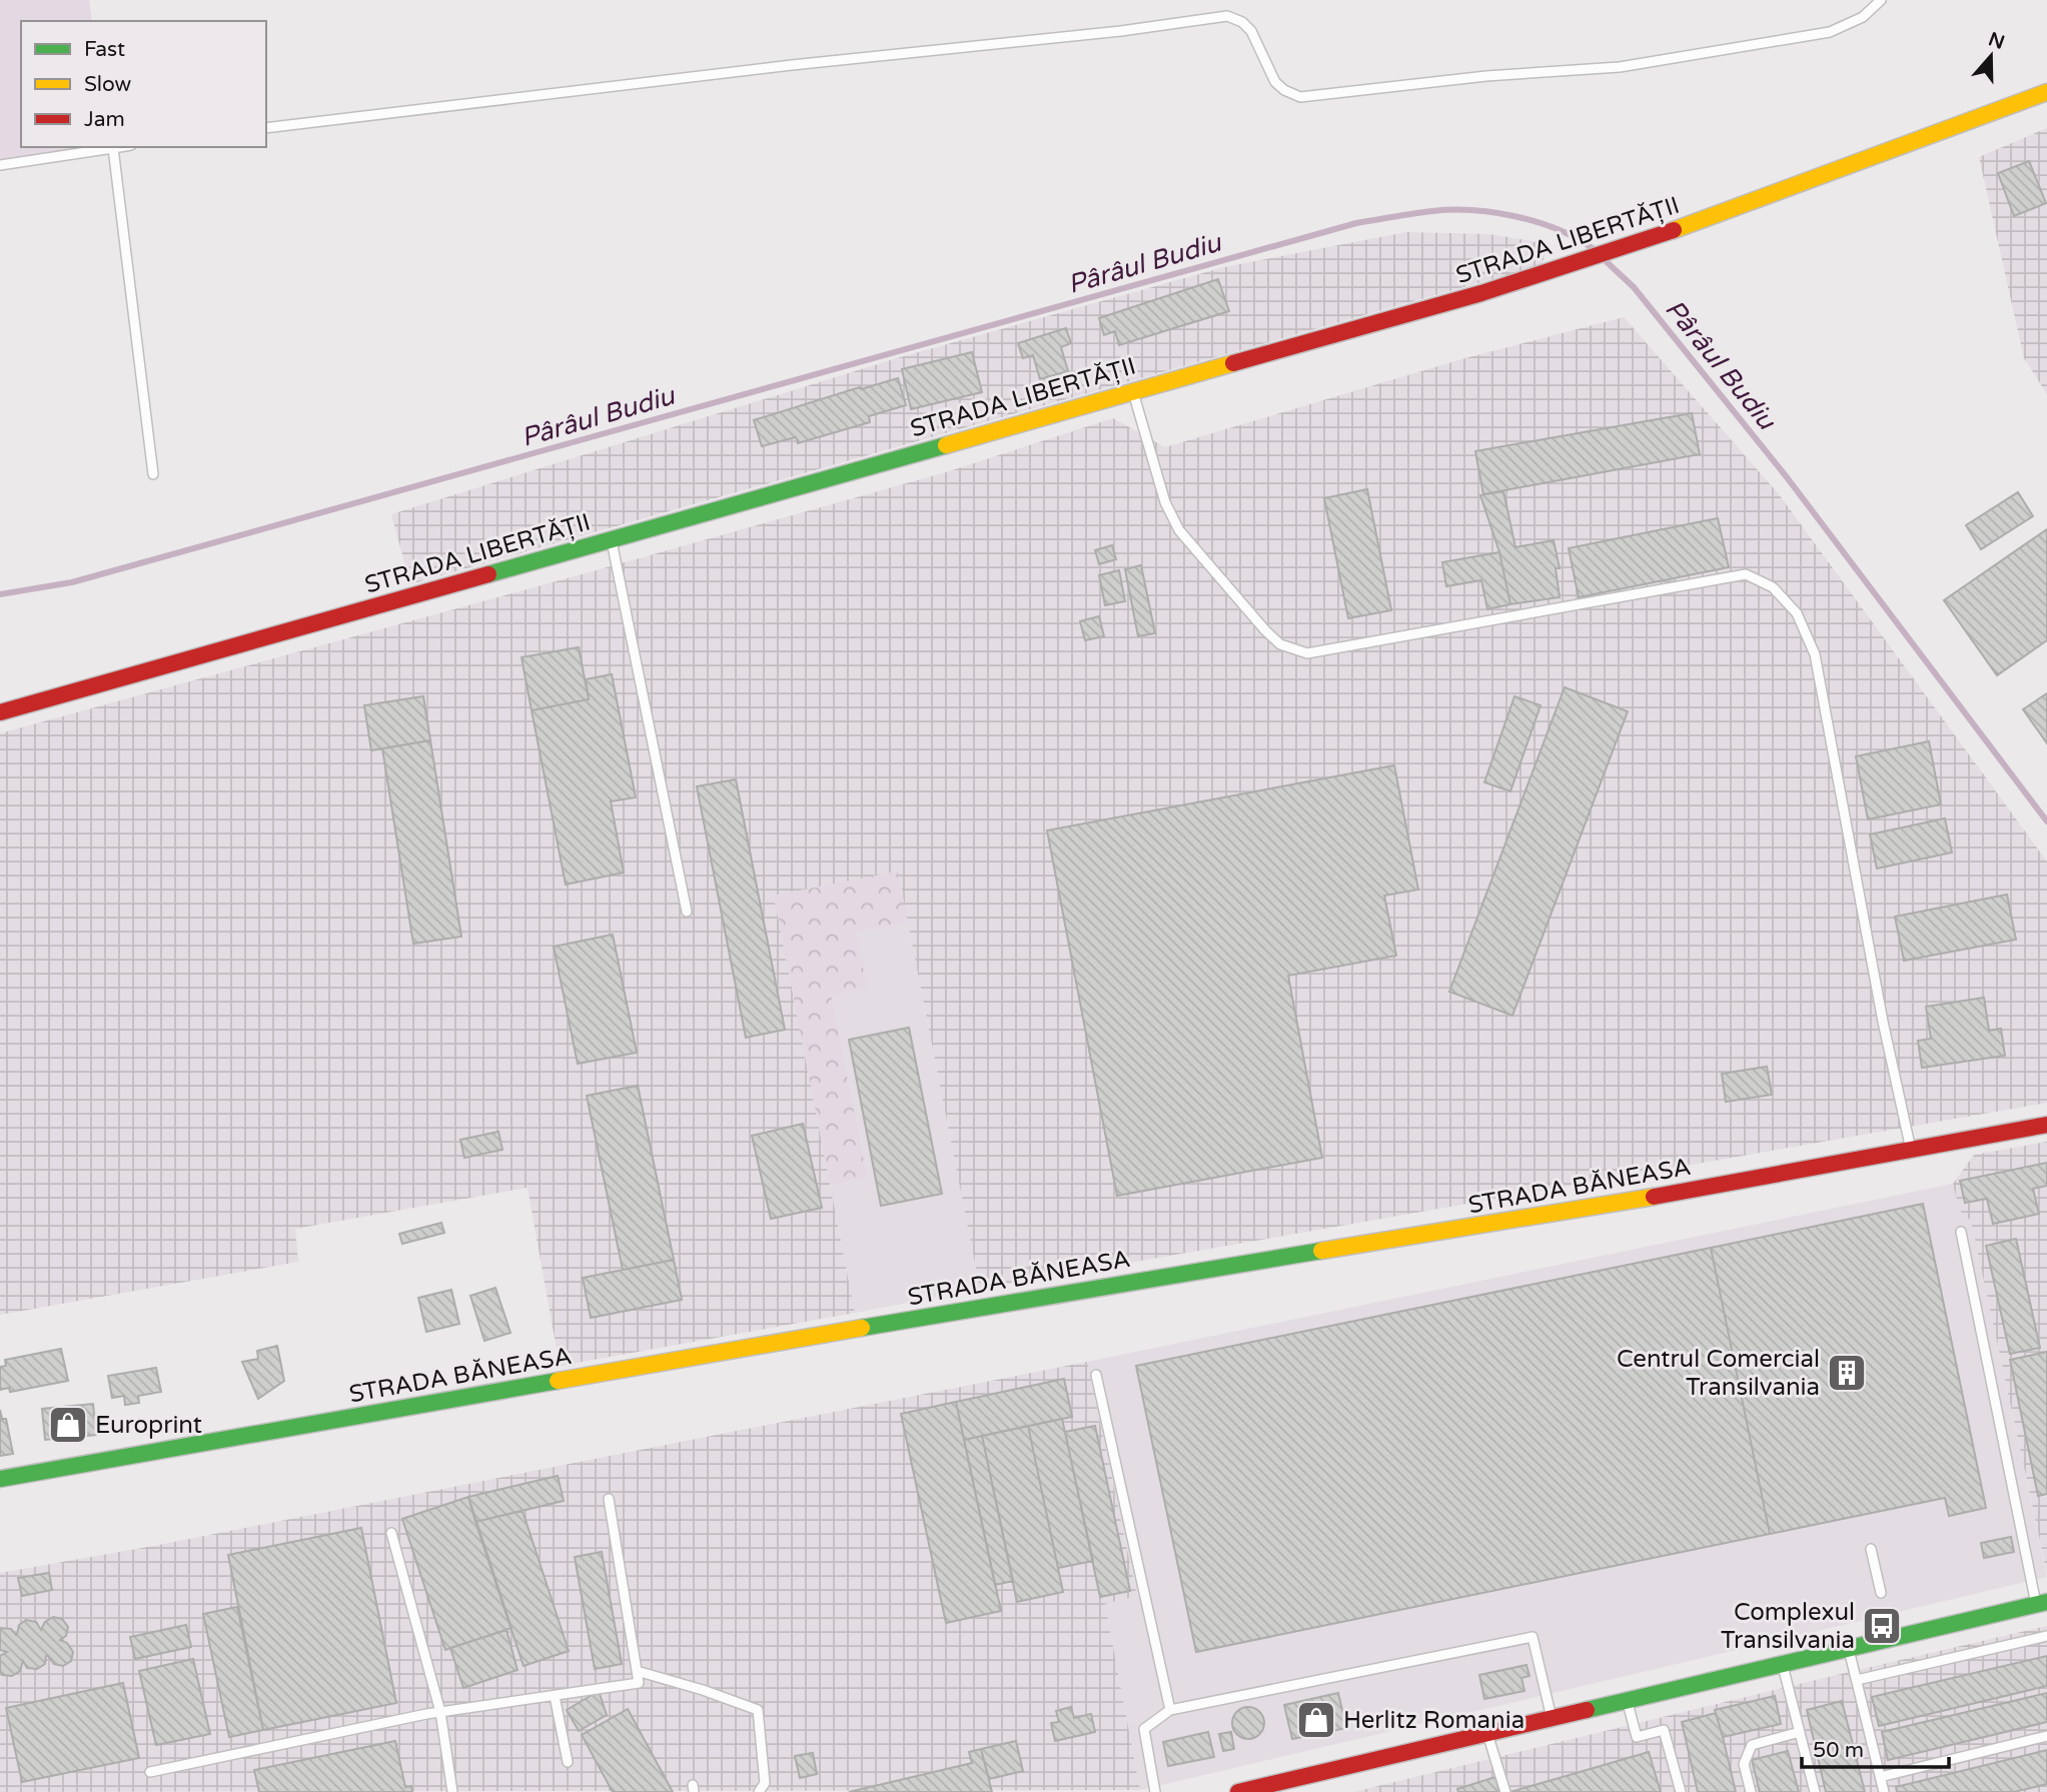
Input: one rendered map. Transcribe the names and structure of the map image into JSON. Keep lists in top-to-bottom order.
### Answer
{
  "streets": {
    "street": ["STRADA LIBERTĂȚII", "STRADA BĂNEASA"]
  },
  "water": ["Pârâul Budiu"],
  "places": {
    "building": ["Centrul Comercial Transilvania"],
    "shop": ["Europrint", "Herlitz Romania"],
    "bus stop": ["Complexul Transilvania"]
  },
  "legend": ["Fast", "Slow", "Jam"],
  "scale_bar": "50 m",
  "north": "top"
}
